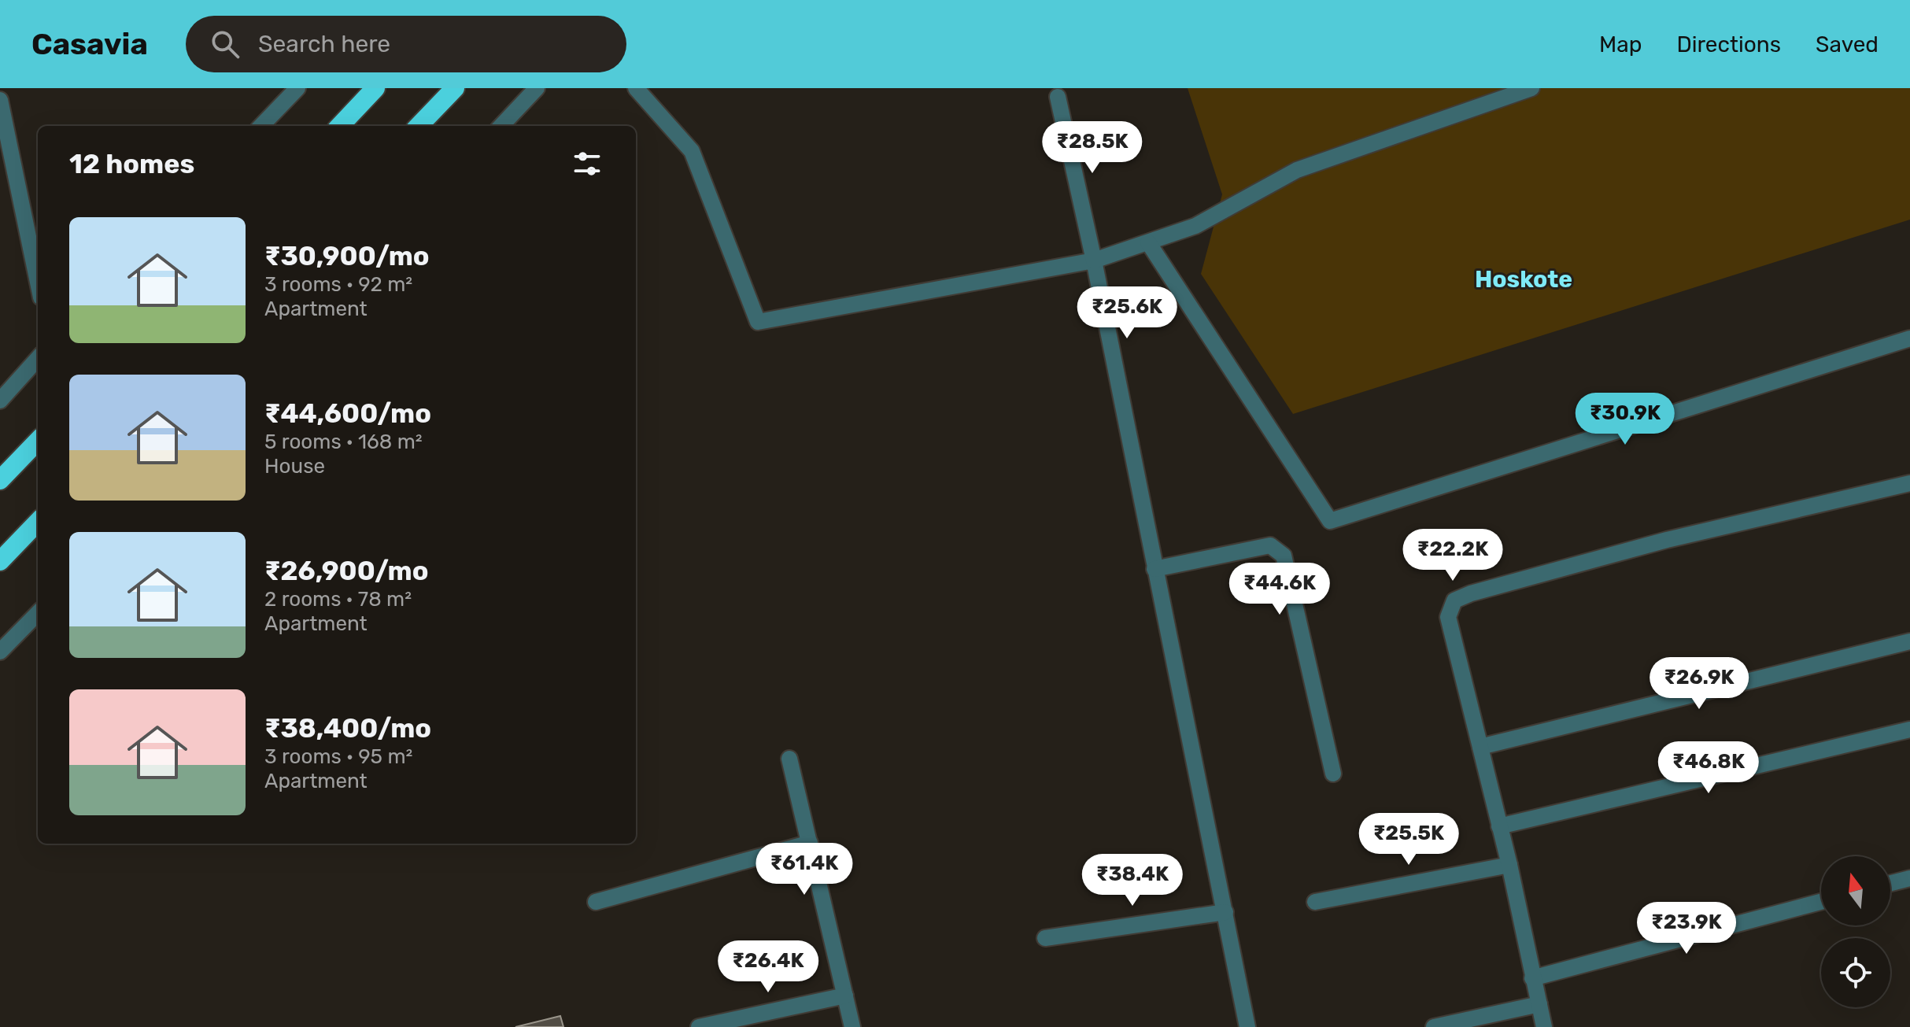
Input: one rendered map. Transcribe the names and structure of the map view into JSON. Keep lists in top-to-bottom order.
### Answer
{
  "districts": ["Hoskote"],
  "north": "top",
  "page": {
    "header": "Casavia",
    "search": "Search here",
    "nav": ["Map", "Directions", "Saved"],
    "price": [
      "₹28.5K",
      "₹25.6K",
      "₹30.9K",
      "₹22.2K",
      "₹44.6K",
      "₹26.9K",
      "₹46.8K",
      "₹25.5K",
      "₹61.4K",
      "₹38.4K",
      "₹23.9K",
      "₹26.4K"
    ],
    "heading": "12 homes",
    "list": [
      {
        "name": "₹30,900/mo",
        "note": "3 rooms · 92 m² · Apartment"
      },
      {
        "name": "₹44,600/mo",
        "note": "5 rooms · 168 m² · House"
      },
      {
        "name": "₹26,900/mo",
        "note": "2 rooms · 78 m² · Apartment"
      },
      {
        "name": "₹38,400/mo",
        "note": "3 rooms · 95 m² · Apartment"
      }
    ]
  }
}
